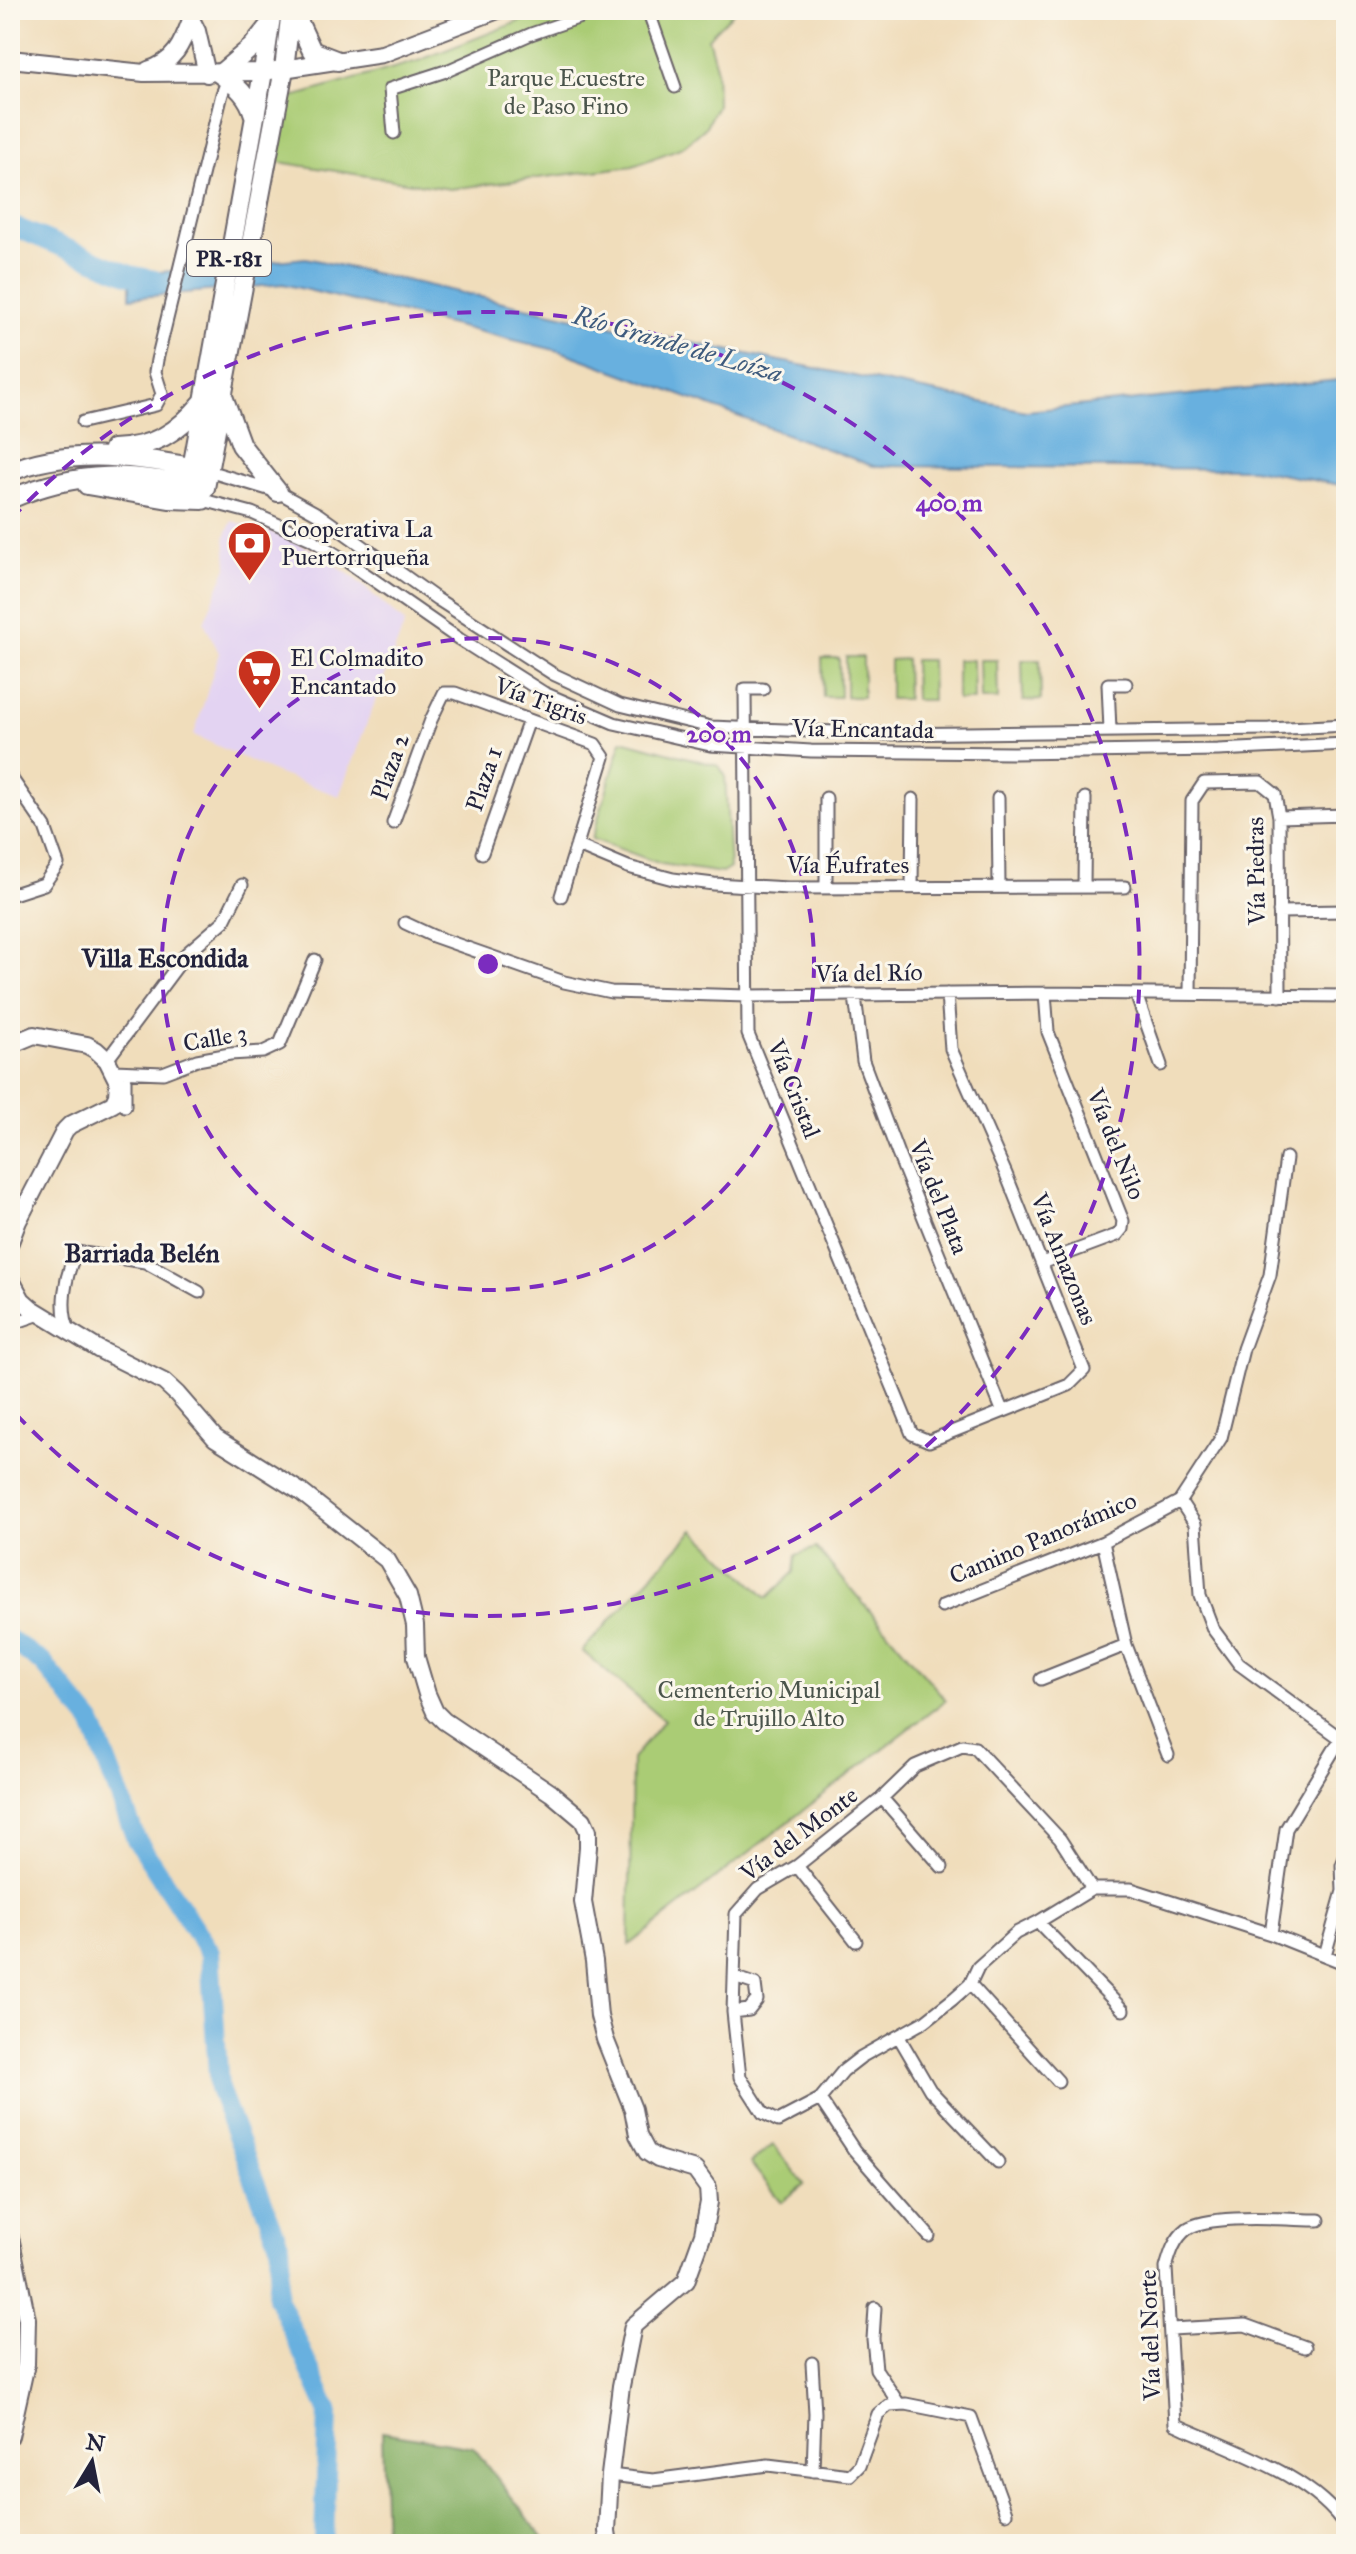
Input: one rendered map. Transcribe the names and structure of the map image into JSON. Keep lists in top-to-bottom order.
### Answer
{
  "streets": {
    "main road": ["PR-181"],
    "street": [
      "Vía Tigris",
      "Vía Encantada",
      "Plaza 2",
      "Plaza 1",
      "Vía Éufrates",
      "Vía Piedras",
      "Vía del Río",
      "Calle 3",
      "Vía Cristal",
      "Vía del Nilo",
      "Vía del Plata",
      "Vía Amazonas",
      "Camino Panorámico",
      "Vía del Monte",
      "Vía del Norte"
    ]
  },
  "crossings": [
    ["PR-181", "Vía Encantada"],
    ["Vía Tigris", "Plaza 2"],
    ["Vía Tigris", "Plaza 1"],
    ["Vía Tigris", "Vía Éufrates"],
    ["Vía Encantada", "Vía Cristal"],
    ["Vía Éufrates", "Vía Cristal"],
    ["Vía Piedras", "Vía del Río"],
    ["Vía del Río", "Vía Cristal"],
    ["Vía del Río", "Vía del Nilo"],
    ["Vía del Río", "Vía del Plata"],
    ["Vía del Río", "Vía Amazonas"],
    ["Vía Cristal", "Vía Amazonas"],
    ["Vía del Nilo", "Vía Amazonas"],
    ["Vía del Plata", "Vía Amazonas"]
  ],
  "districts": ["Villa Escondida", "Barriada Belén"],
  "water": ["Río Grande de Loíza"],
  "parks": ["Parque Ecuestre de Paso Fino", "Cementerio Municipal de Trujillo Alto"],
  "places": {
    "bank": ["Cooperativa La Puertorriqueña"],
    "supermarket": ["El Colmadito Encantado"]
  },
  "north": "top",
  "rings": ["400 m", "200 m"]
}
